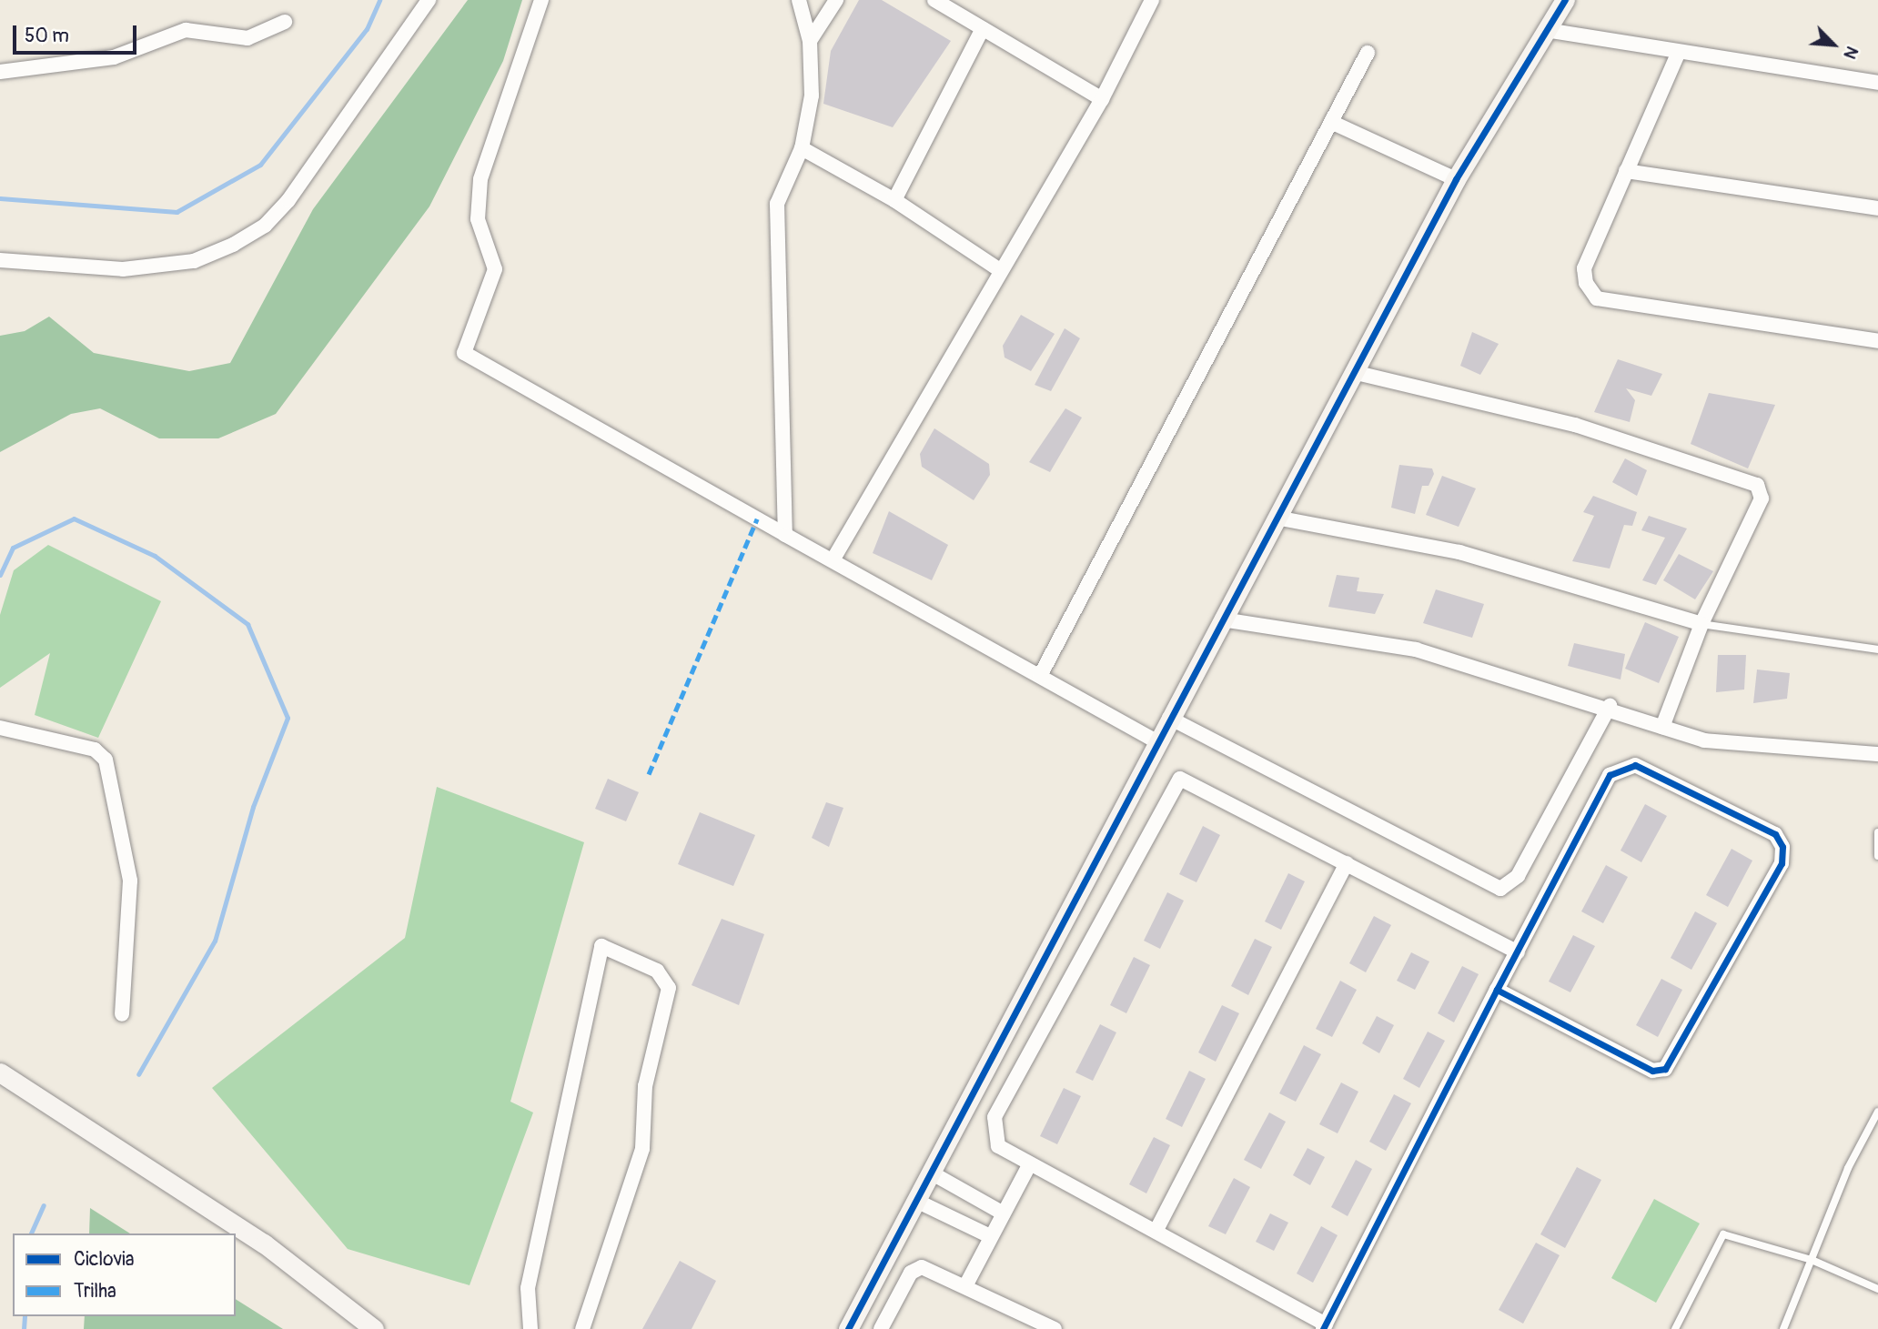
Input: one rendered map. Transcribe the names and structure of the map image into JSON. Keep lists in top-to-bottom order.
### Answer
{
  "legend": ["Ciclovia", "Trilha"],
  "scale_bar": "50 m",
  "north": "bottom right"
}
